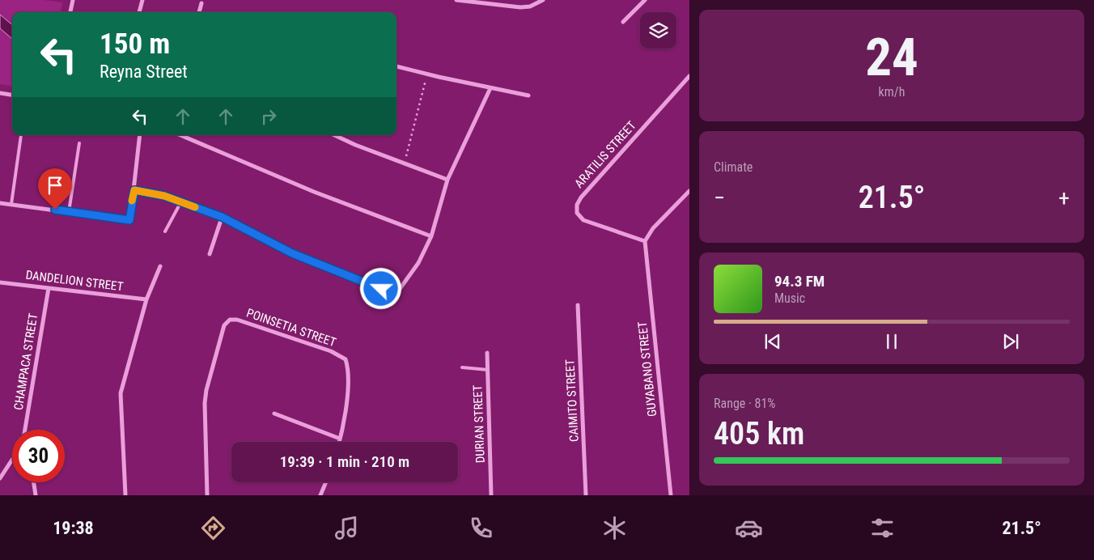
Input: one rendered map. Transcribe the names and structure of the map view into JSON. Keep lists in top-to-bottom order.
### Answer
{
  "streets": {
    "street": [
      "ARATILIS STREET",
      "DANDELION STREET",
      "POINSETIA STREET",
      "CHAMPACA STREET",
      "GUYABANO STREET",
      "CAIMITO STREET",
      "DURIAN STREET"
    ]
  },
  "crossings": [
    ["ARATILIS STREET", "GUYABANO STREET"],
    ["DANDELION STREET", "CHAMPACA STREET"]
  ],
  "page": {
    "tile": [
      ["24", "km/h"],
      "Climate",
      ["Range · 81%", "405 km"]
    ],
    "turn": ["150 m", "Reyna Street"],
    "heat": ["−", "21.5°", "+"],
    "song": ["94.3 FM", "Music"],
    "limit": "30",
    "trip": "19:39 · 1 min · 210 m",
    "tabs": ["19:38", "21.5°"]
  }
}
